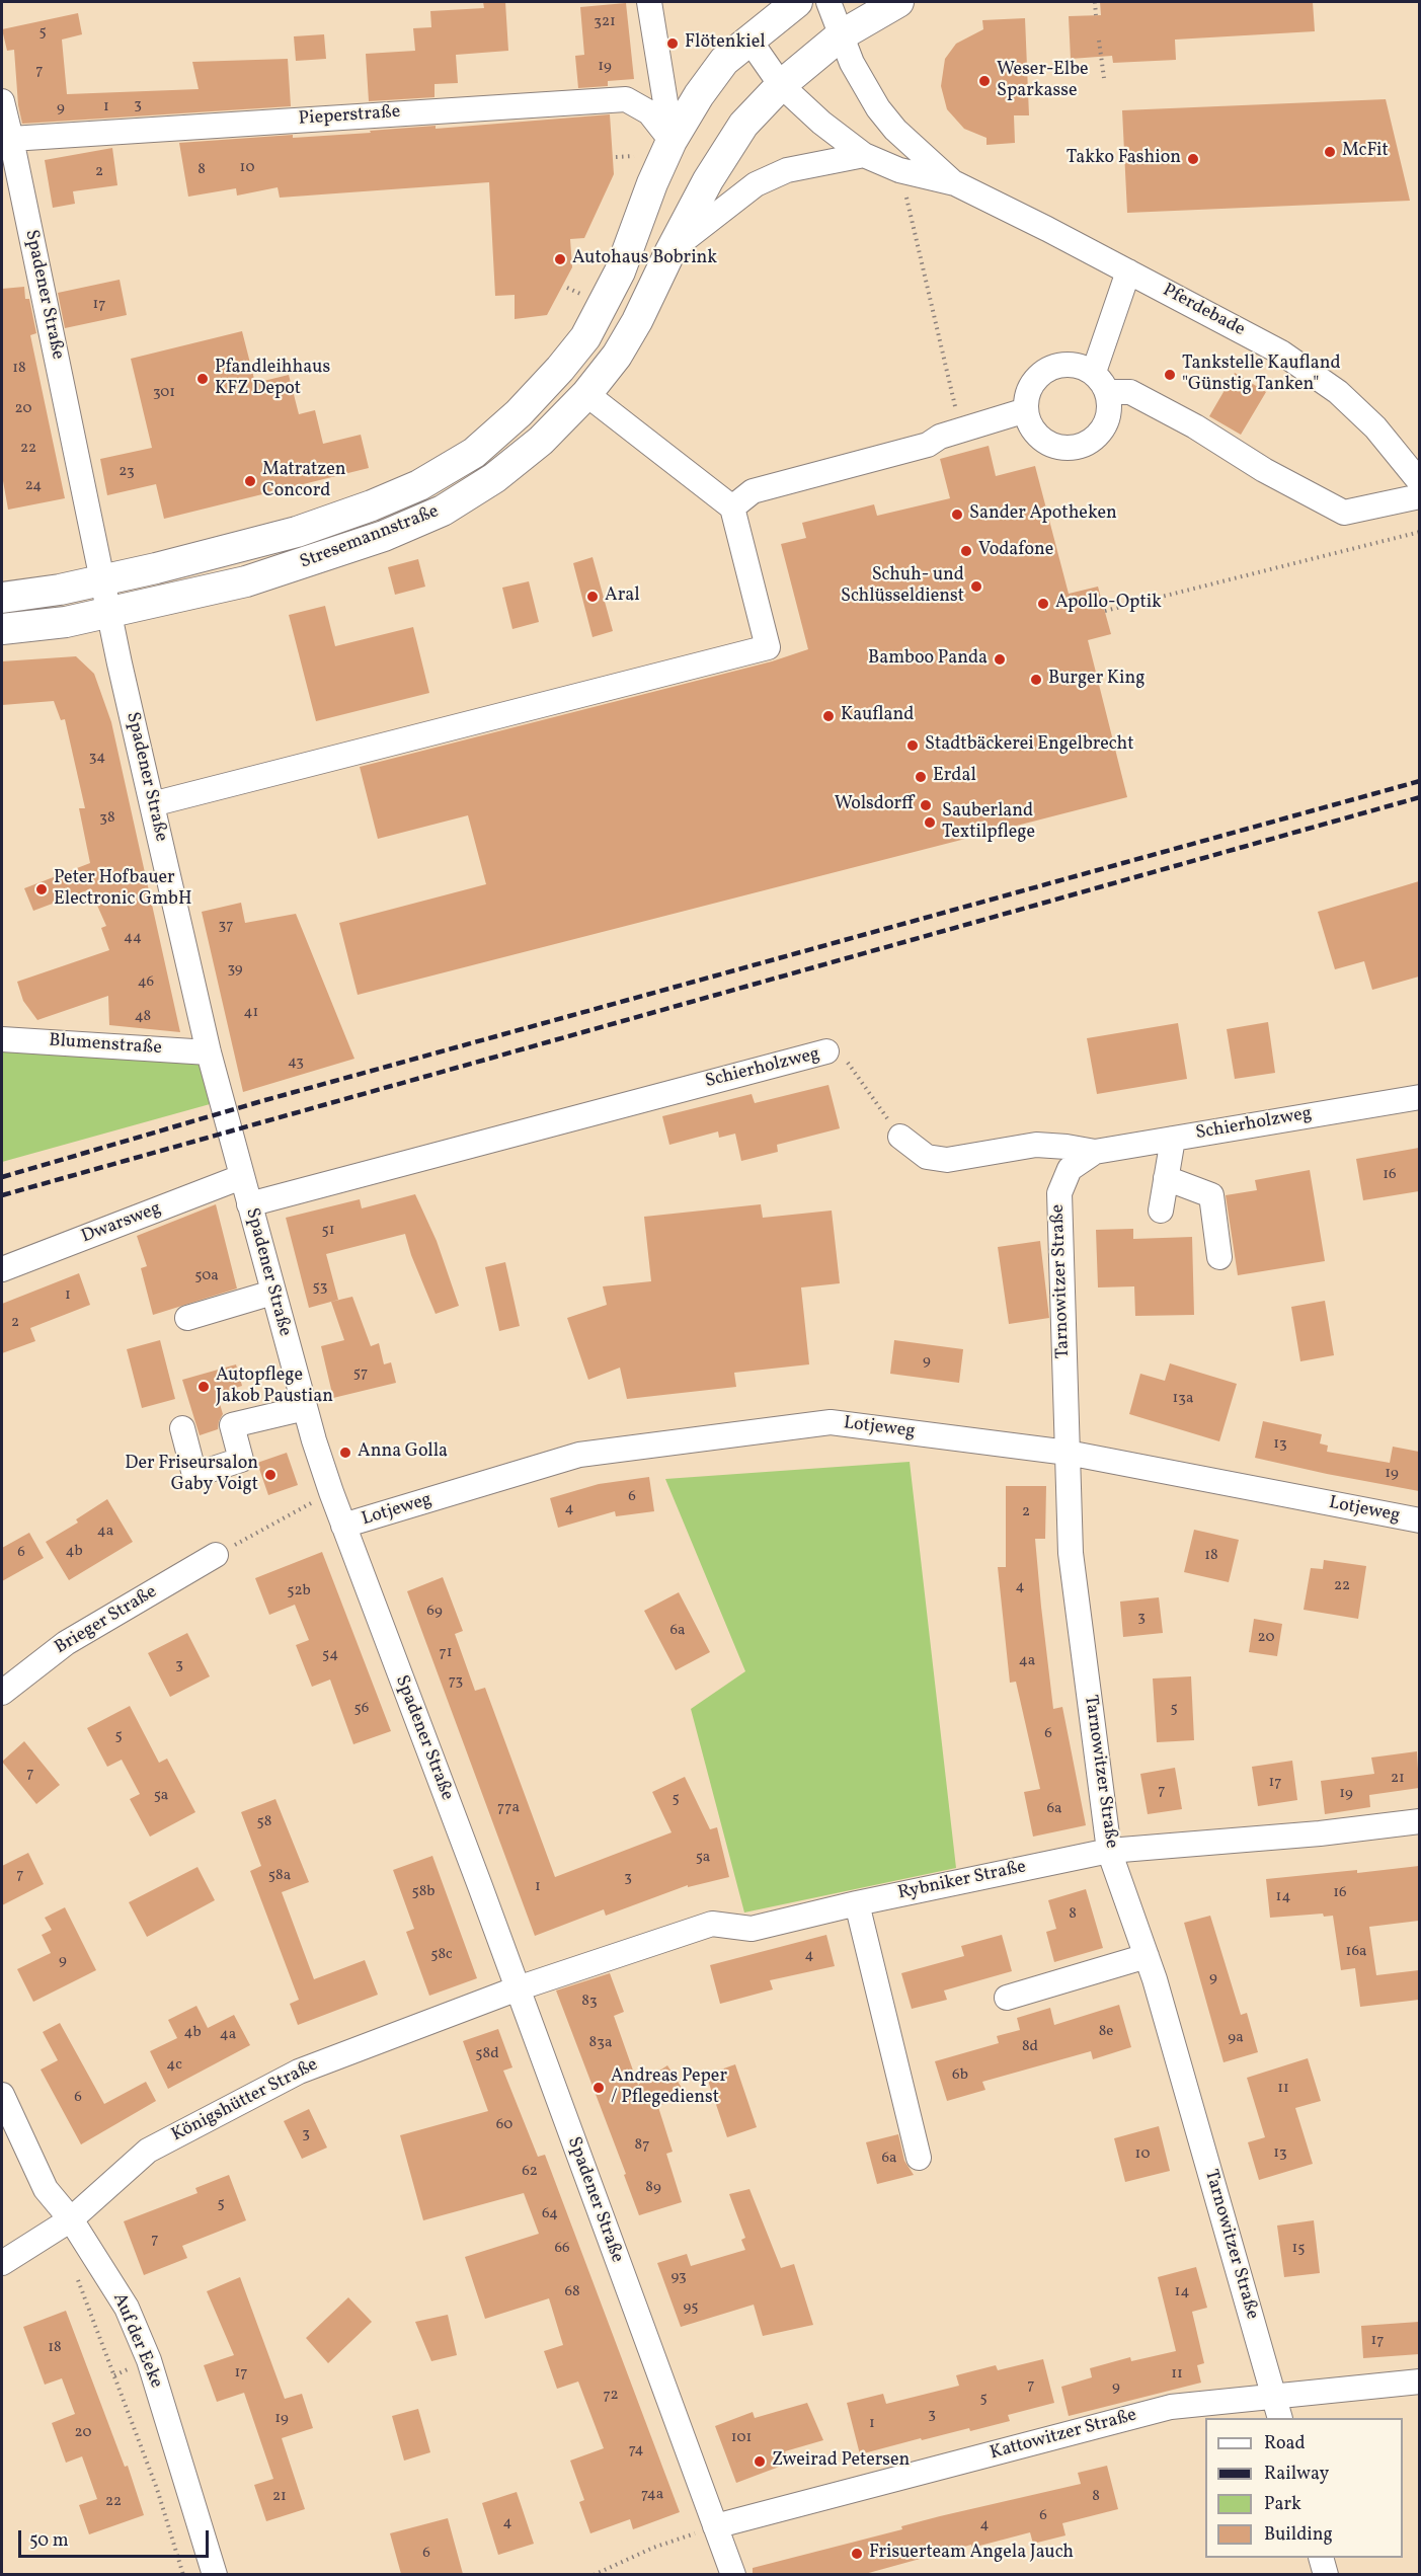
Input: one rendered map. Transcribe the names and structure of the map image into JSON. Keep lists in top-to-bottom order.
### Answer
{
  "streets": {
    "main road": ["Stresemannstraße"],
    "street": [
      "Pieperstraße",
      "Spadener Straße",
      "Pferdebade",
      "Blumenstraße",
      "Schierholzweg",
      "Dwarsweg",
      "Tarnowitzer Straße",
      "Lotjeweg",
      "Brieger Straße",
      "Rybniker Straße",
      "Königshütter Straße",
      "Auf der Eeke",
      "Kattowitzer Straße"
    ]
  },
  "crossings": [
    ["Pieperstraße", "Spadener Straße"],
    ["Pieperstraße", "Stresemannstraße"],
    ["Spadener Straße", "Stresemannstraße"],
    ["Spadener Straße", "Blumenstraße"],
    ["Spadener Straße", "Schierholzweg"],
    ["Spadener Straße", "Dwarsweg"],
    ["Spadener Straße", "Lotjeweg"],
    ["Spadener Straße", "Rybniker Straße"],
    ["Spadener Straße", "Königshütter Straße"],
    ["Spadener Straße", "Kattowitzer Straße"],
    ["Pferdebade", "Stresemannstraße"],
    ["Schierholzweg", "Tarnowitzer Straße"],
    ["Tarnowitzer Straße", "Lotjeweg"],
    ["Tarnowitzer Straße", "Rybniker Straße"],
    ["Tarnowitzer Straße", "Kattowitzer Straße"],
    ["Rybniker Straße", "Königshütter Straße"],
    ["Königshütter Straße", "Auf der Eeke"]
  ],
  "places": [
    "Flötenkiel",
    "Weser-Elbe Sparkasse",
    "McFit",
    "Takko Fashion",
    "Autohaus Bobrink",
    "Tankstelle Kaufland \"Günstig Tanken\"",
    "Pfandleihhaus KFZ Depot",
    "Matratzen Concord",
    "Sander Apotheken",
    "Vodafone",
    "Schuh- und Schlüsseldienst",
    "Aral",
    "Apollo-Optik",
    "Bamboo Panda",
    "Burger King",
    "Kaufland",
    "Stadtbäckerei Engelbrecht",
    "Erdal",
    "Wolsdorff",
    "Sauberland Textilpflege",
    "Peter Hofbauer Electronic GmbH",
    "Autopflege Jakob Paustian",
    "Anna Golla",
    "Der Friseursalon Gaby Voigt",
    "Andreas Peper / Pflegedienst",
    "Zweirad Petersen",
    "Frisuerteam Angela Jauch"
  ],
  "house_numbers": [
    "321",
    "5",
    "19",
    "7",
    "3",
    "1",
    "9",
    "10",
    "8",
    "2",
    "17",
    "18",
    "301",
    "20",
    "22",
    "23",
    "24",
    "34",
    "38",
    "37",
    "44",
    "39",
    "46",
    "41",
    "48",
    "43",
    "16",
    "51",
    "50a",
    "53",
    "1",
    "2",
    "9",
    "57",
    "13a",
    "13",
    "19",
    "6",
    "4",
    "2",
    "4a",
    "4b",
    "6",
    "18",
    "22",
    "4",
    "52b",
    "69",
    "3",
    "6a",
    "20",
    "71",
    "54",
    "4a",
    "3",
    "73",
    "56",
    "5",
    "6",
    "5",
    "7",
    "21",
    "17",
    "7",
    "19",
    "5a",
    "5",
    "77a",
    "6a",
    "58",
    "5a",
    "7",
    "58a",
    "3",
    "1",
    "58b",
    "16",
    "14",
    "8",
    "16a",
    "58c",
    "4",
    "9",
    "9",
    "83",
    "8e",
    "4b",
    "4a",
    "9a",
    "83a",
    "8d",
    "58d",
    "4c",
    "6b",
    "11",
    "6",
    "60",
    "3",
    "87",
    "13",
    "10",
    "6a",
    "62",
    "89",
    "5",
    "64",
    "7",
    "66",
    "15",
    "93",
    "68",
    "14",
    "95",
    "17",
    "18",
    "17",
    "11",
    "7",
    "9",
    "72",
    "5",
    "3",
    "19",
    "1",
    "20",
    "101",
    "74",
    "74a",
    "21",
    "8",
    "22",
    "6",
    "4",
    "4",
    "6"
  ],
  "legend": [
    "Road",
    "Railway",
    "Park",
    "Building"
  ],
  "scale_bar": "50 m"
}
